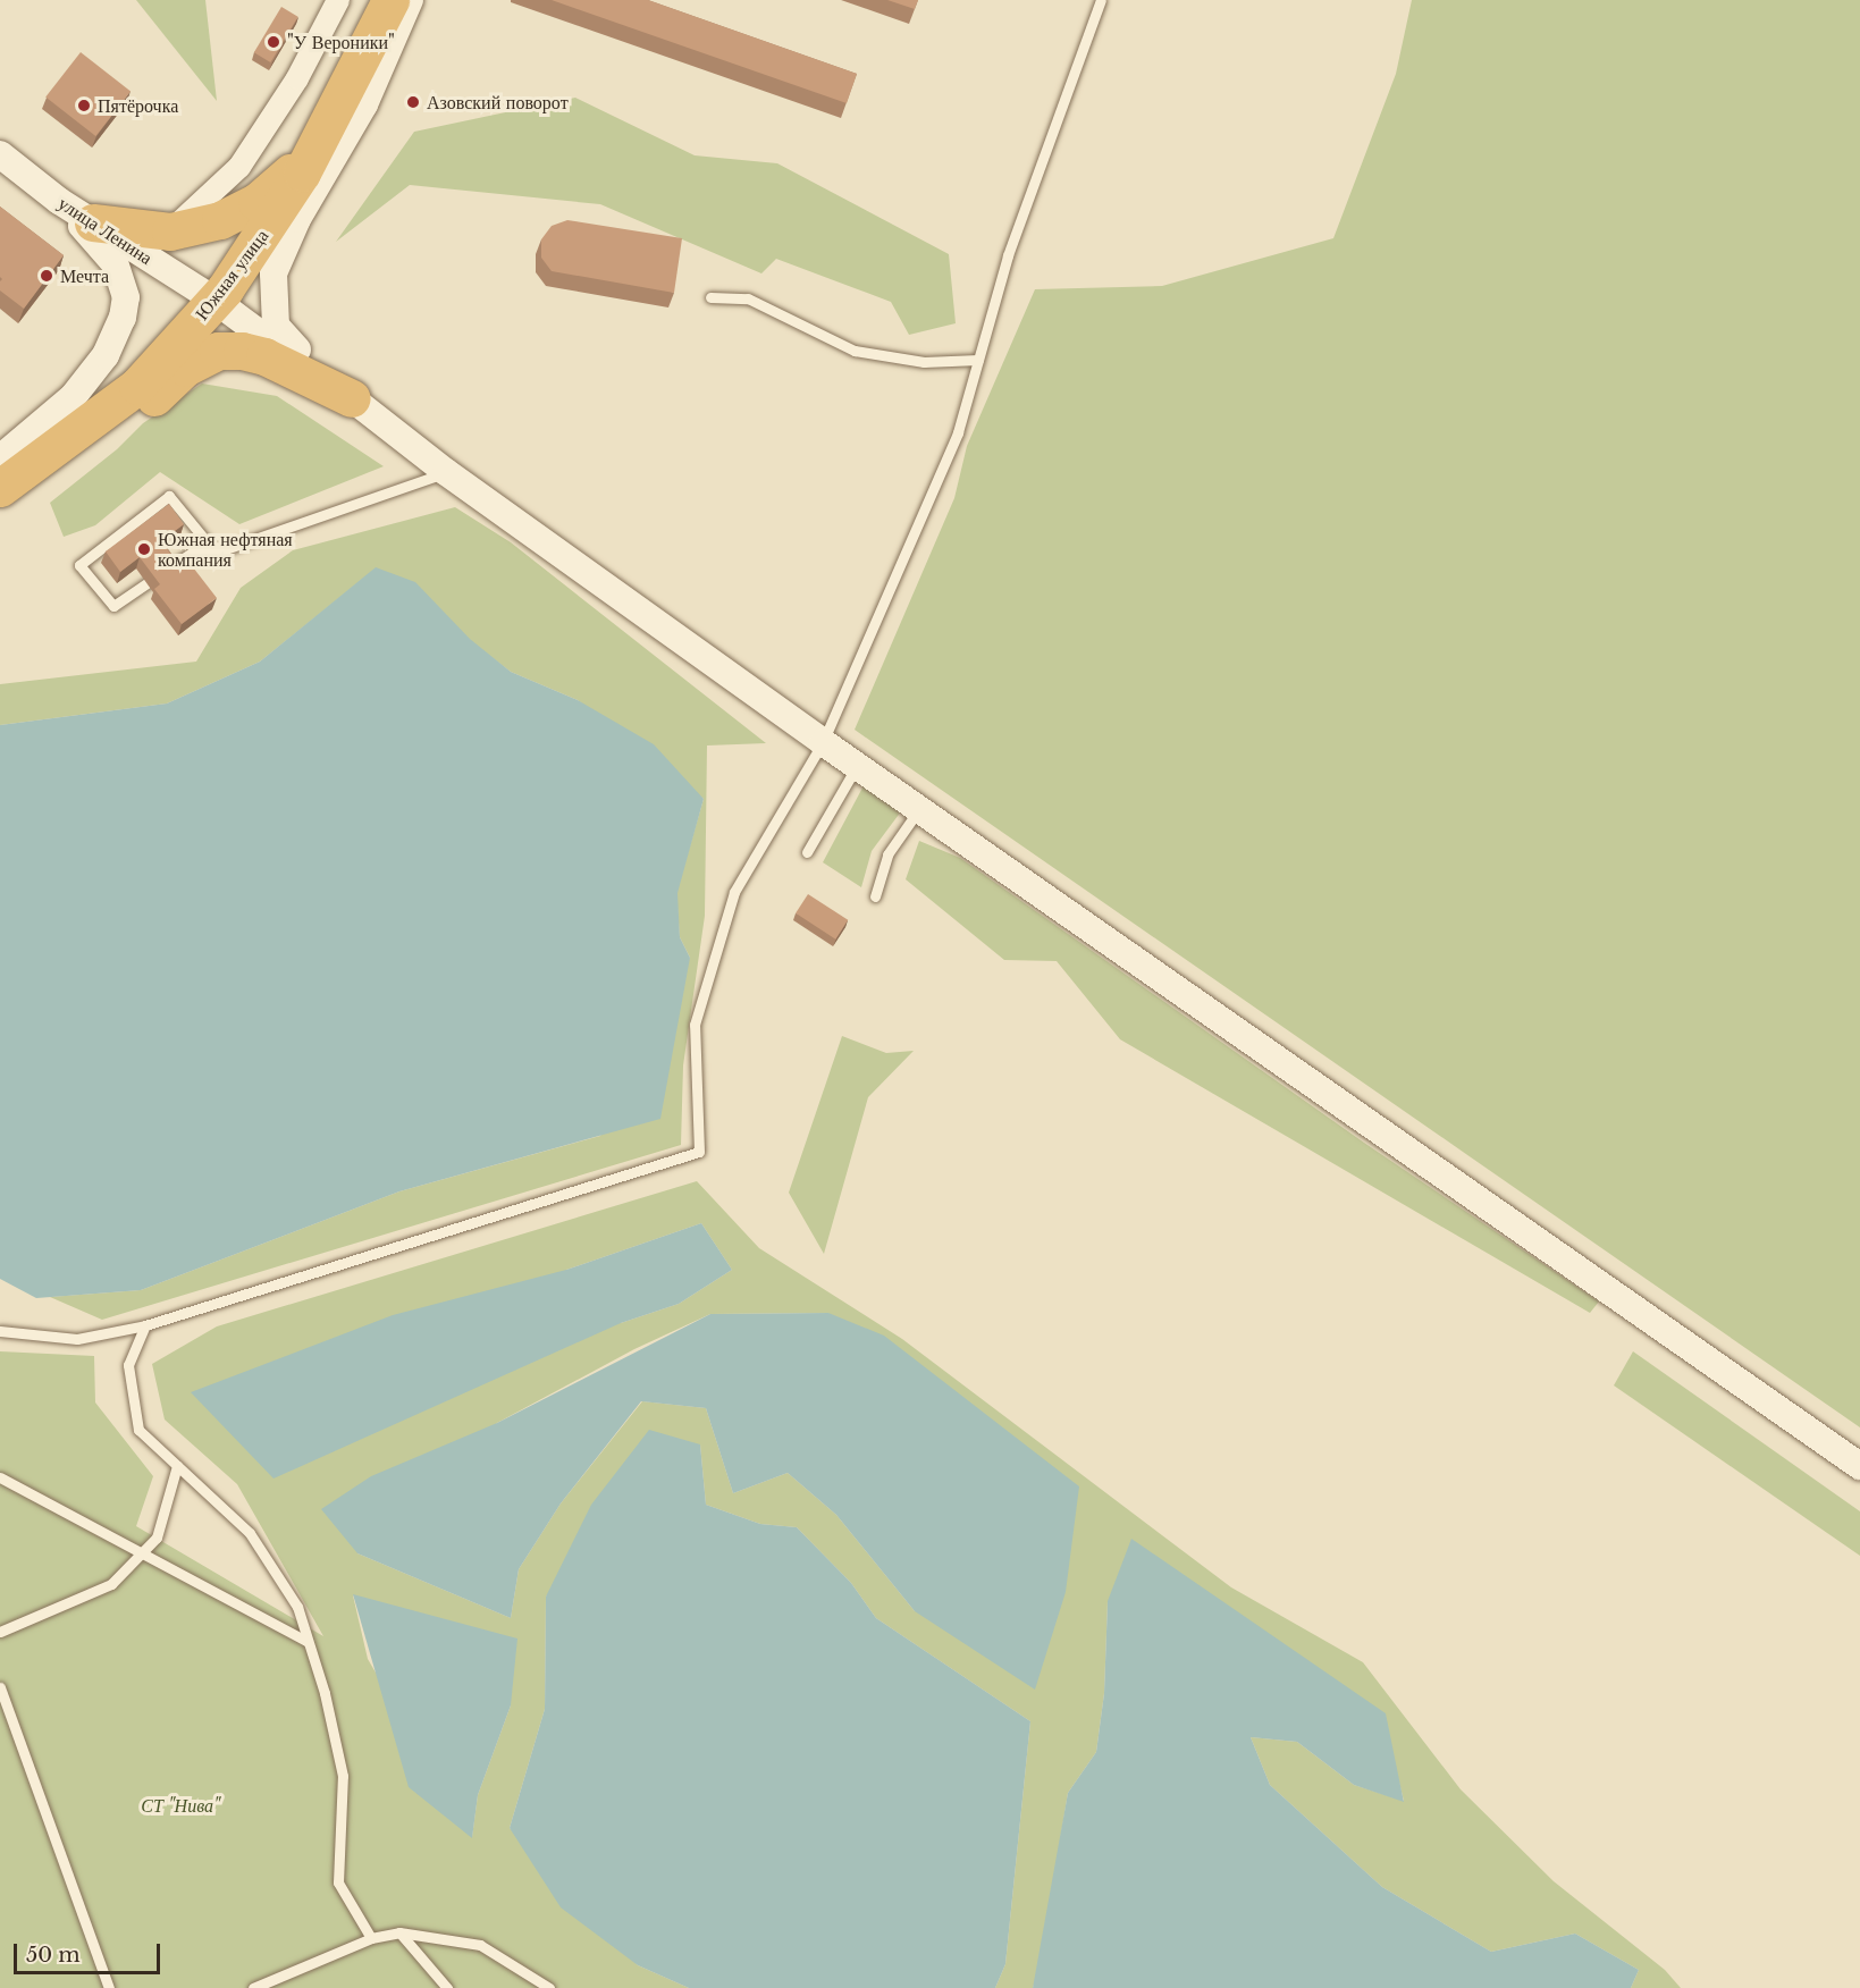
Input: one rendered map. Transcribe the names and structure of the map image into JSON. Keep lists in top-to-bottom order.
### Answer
{
  "streets": {
    "highway": ["Южная улица"],
    "street": ["улица Ленина"]
  },
  "crossings": [
    ["улица Ленина", "Южная улица"]
  ],
  "parks": ["СТ \"Нива\""],
  "places": [
    "\"У Вероники\"",
    "Азовский поворот",
    "Пятёрочка",
    "Мечта",
    "Южная нефтяная компания"
  ],
  "scale_bar": "50 m"
}
